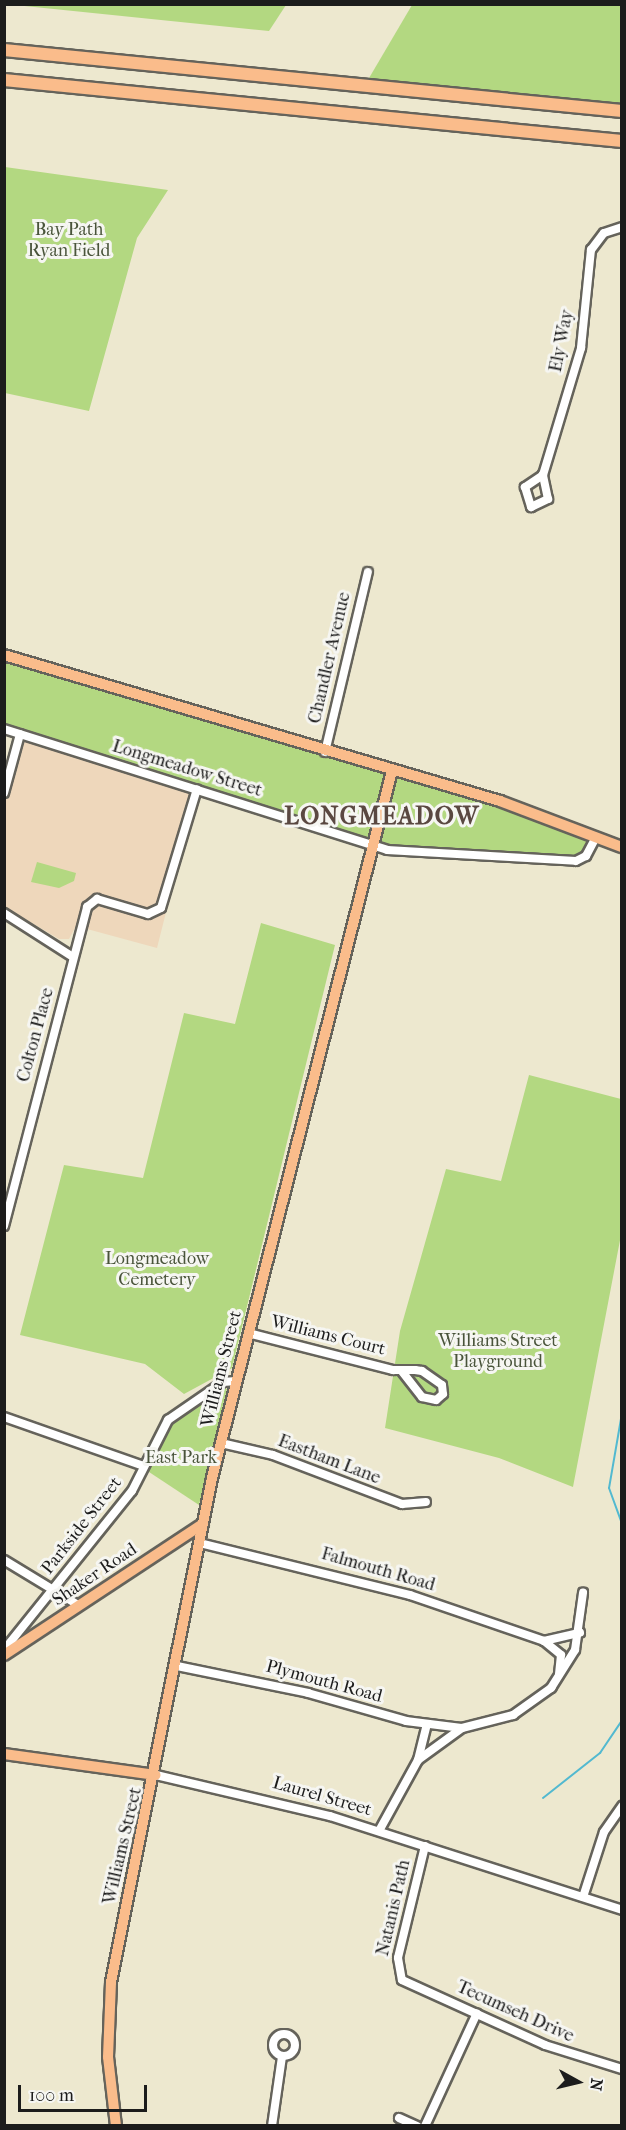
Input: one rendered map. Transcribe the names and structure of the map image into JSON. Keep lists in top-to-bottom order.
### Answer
{
  "streets": {
    "main road": ["Williams Street", "Shaker Road", "Laurel Street"],
    "street": [
      "Ely Way",
      "Chandler Avenue",
      "Longmeadow Street",
      "Colton Place",
      "Williams Court",
      "Eastham Lane",
      "Parkside Street",
      "Falmouth Road",
      "Plymouth Road",
      "Natanis Path",
      "Tecumseh Drive"
    ]
  },
  "crossings": [
    ["Longmeadow Street", "Colton Place"],
    ["Longmeadow Street", "Williams Street"],
    ["Williams Court", "Williams Street"],
    ["Williams Street", "Eastham Lane"],
    ["Williams Street", "Parkside Street"],
    ["Williams Street", "Falmouth Road"],
    ["Williams Street", "Shaker Road"],
    ["Williams Street", "Plymouth Road"],
    ["Williams Street", "Laurel Street"],
    ["Laurel Street", "Natanis Path"],
    ["Natanis Path", "Tecumseh Drive"]
  ],
  "districts": ["LONGMEADOW"],
  "parks": [
    "Bay Path Ryan Field",
    "Longmeadow Cemetery",
    "Williams Street Playground",
    "East Park"
  ],
  "scale_bar": "100 m",
  "north": "right"
}
